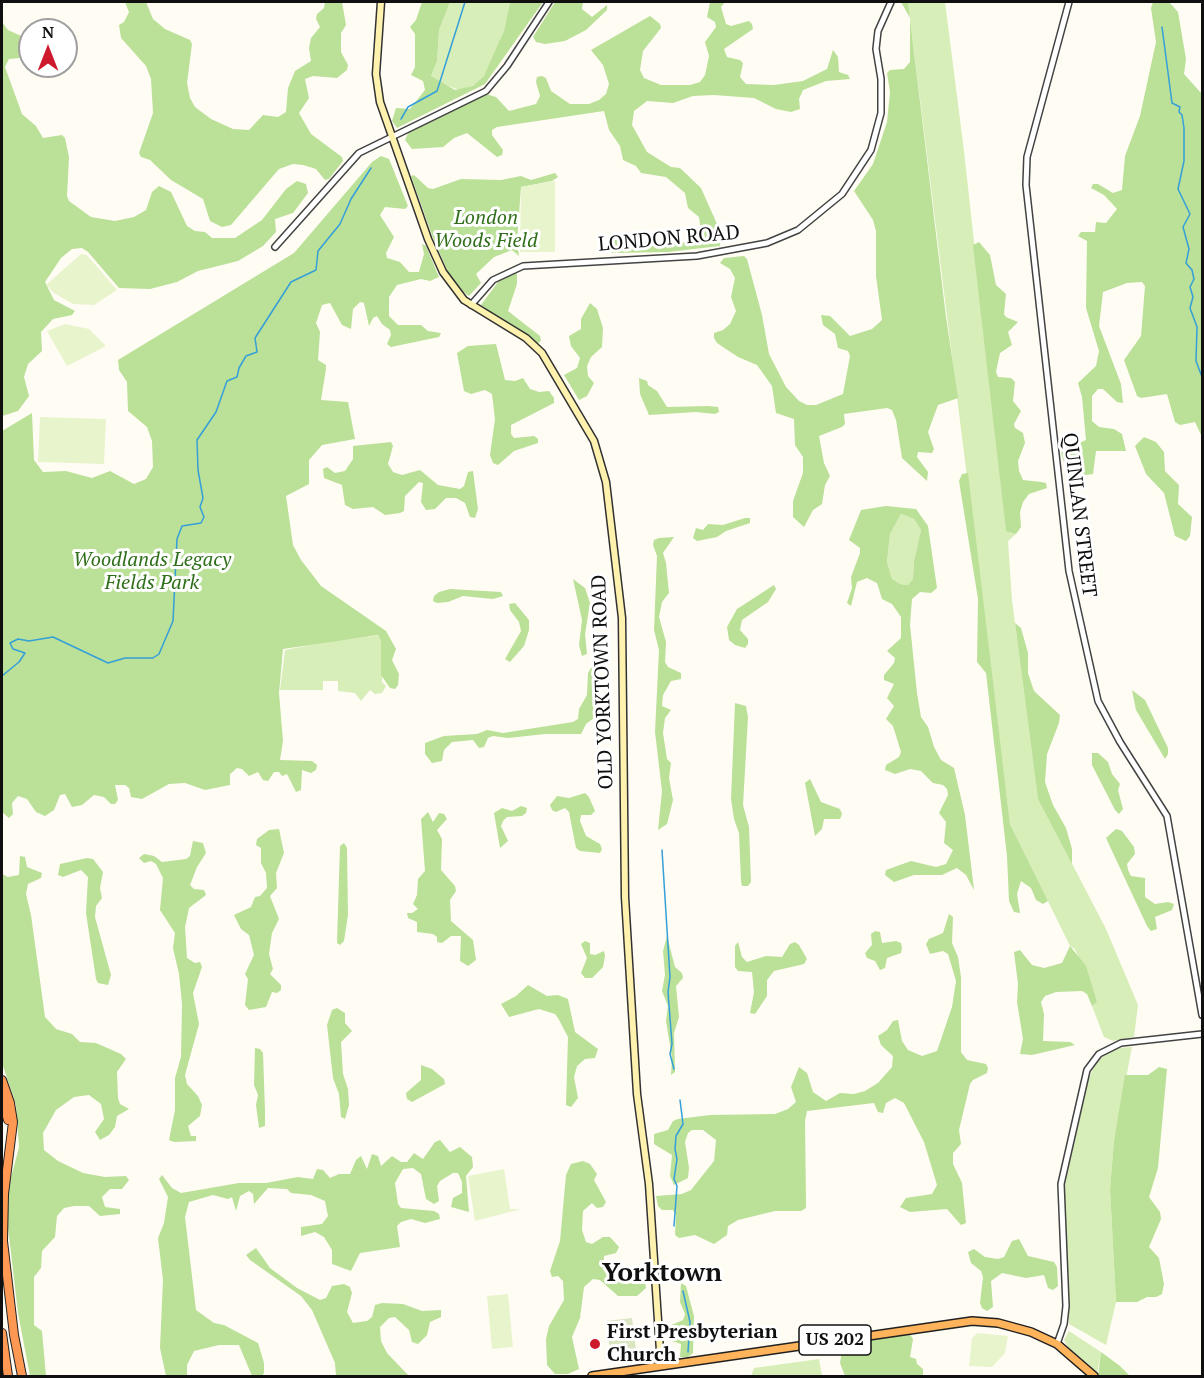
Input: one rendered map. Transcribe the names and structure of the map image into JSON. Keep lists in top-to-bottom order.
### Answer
{
  "streets": {
    "highway": ["US 202"],
    "main road": ["OLD YORKTOWN ROAD"],
    "street": ["LONDON ROAD", "QUINLAN STREET"]
  },
  "crossings": [
    ["LONDON ROAD", "OLD YORKTOWN ROAD"],
    ["OLD YORKTOWN ROAD", "US 202"]
  ],
  "districts": ["Yorktown"],
  "parks": ["London Woods Field", "Woodlands Legacy Fields Park"],
  "places": ["First Presbyterian Church"],
  "north": "top"
}
